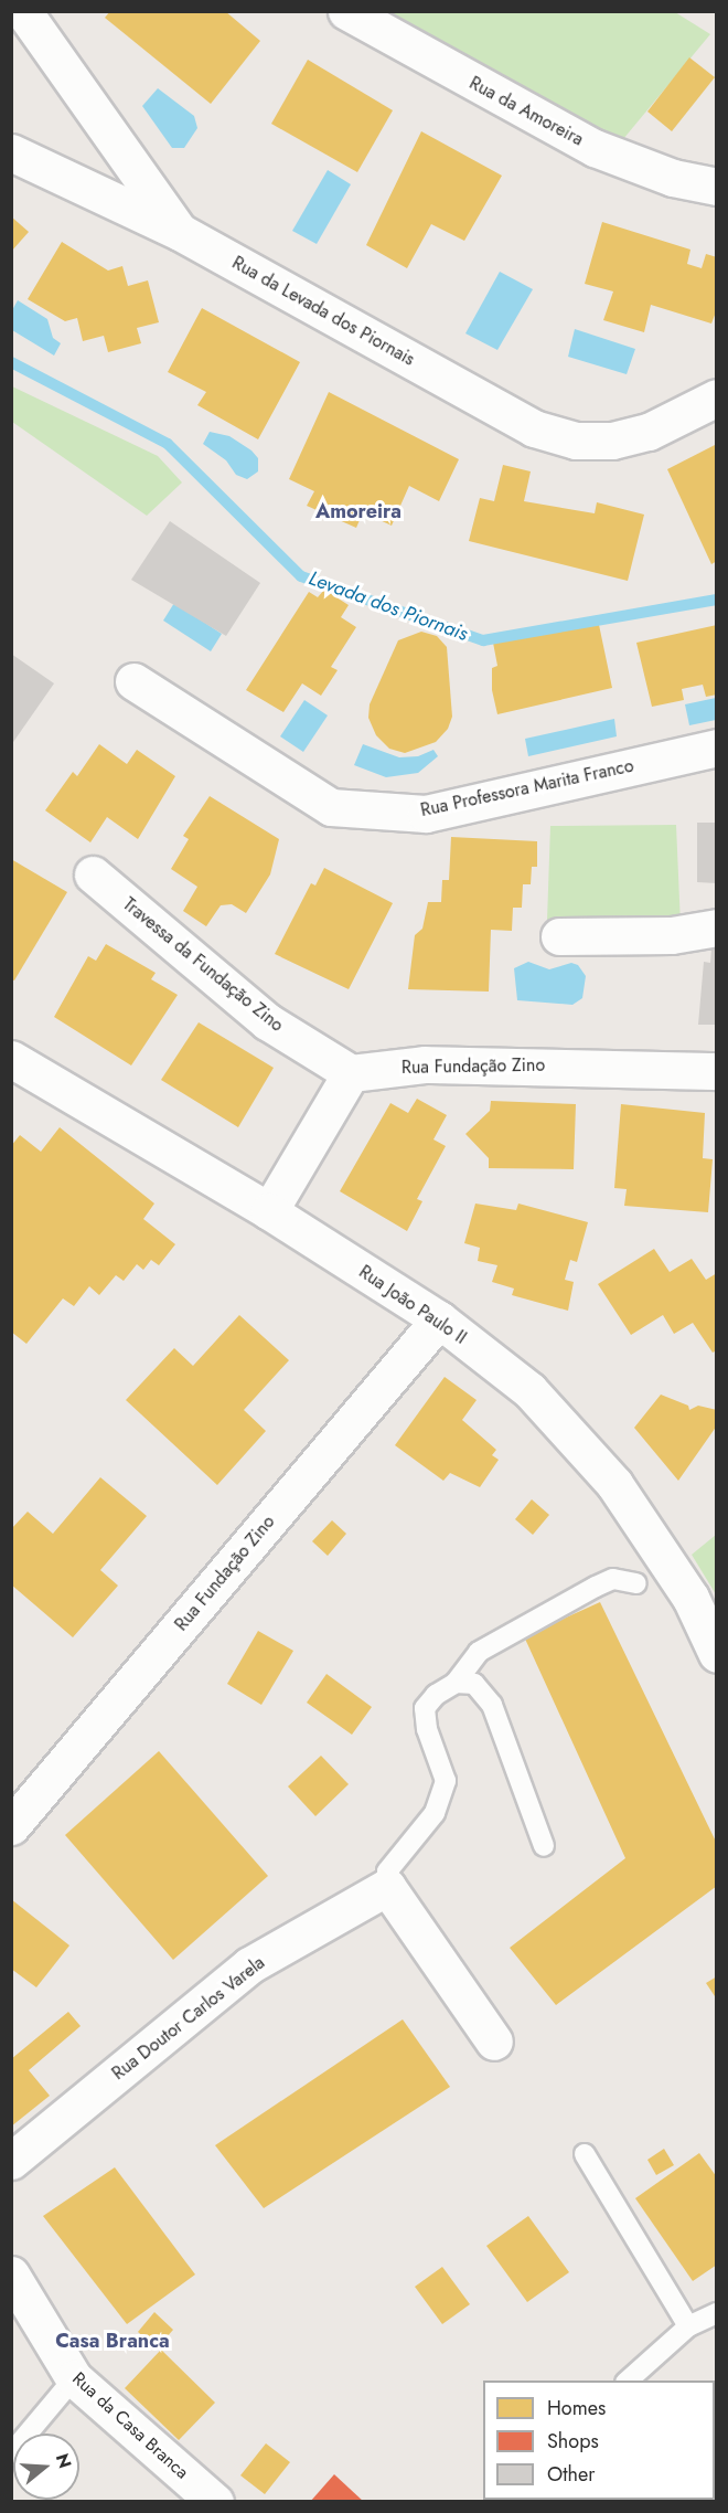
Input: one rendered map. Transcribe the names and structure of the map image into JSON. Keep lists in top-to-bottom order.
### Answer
{
  "streets": {
    "street": [
      "Rua da Amoreira",
      "Rua da Levada dos Piornais",
      "Rua Professora Marita Franco",
      "Travessa da Fundação Zino",
      "Rua Fundação Zino",
      "Rua João Paulo II",
      "Rua Doutor Carlos Varela",
      "Rua da Casa Branca"
    ]
  },
  "crossings": [
    ["Travessa da Fundação Zino", "Rua Fundação Zino"],
    ["Rua Fundação Zino", "Rua João Paulo II"]
  ],
  "districts": ["Amoreira", "Casa Branca"],
  "water": ["Levada dos Piornais"],
  "legend": ["Homes", "Shops", "Other"],
  "north": "right"
}
